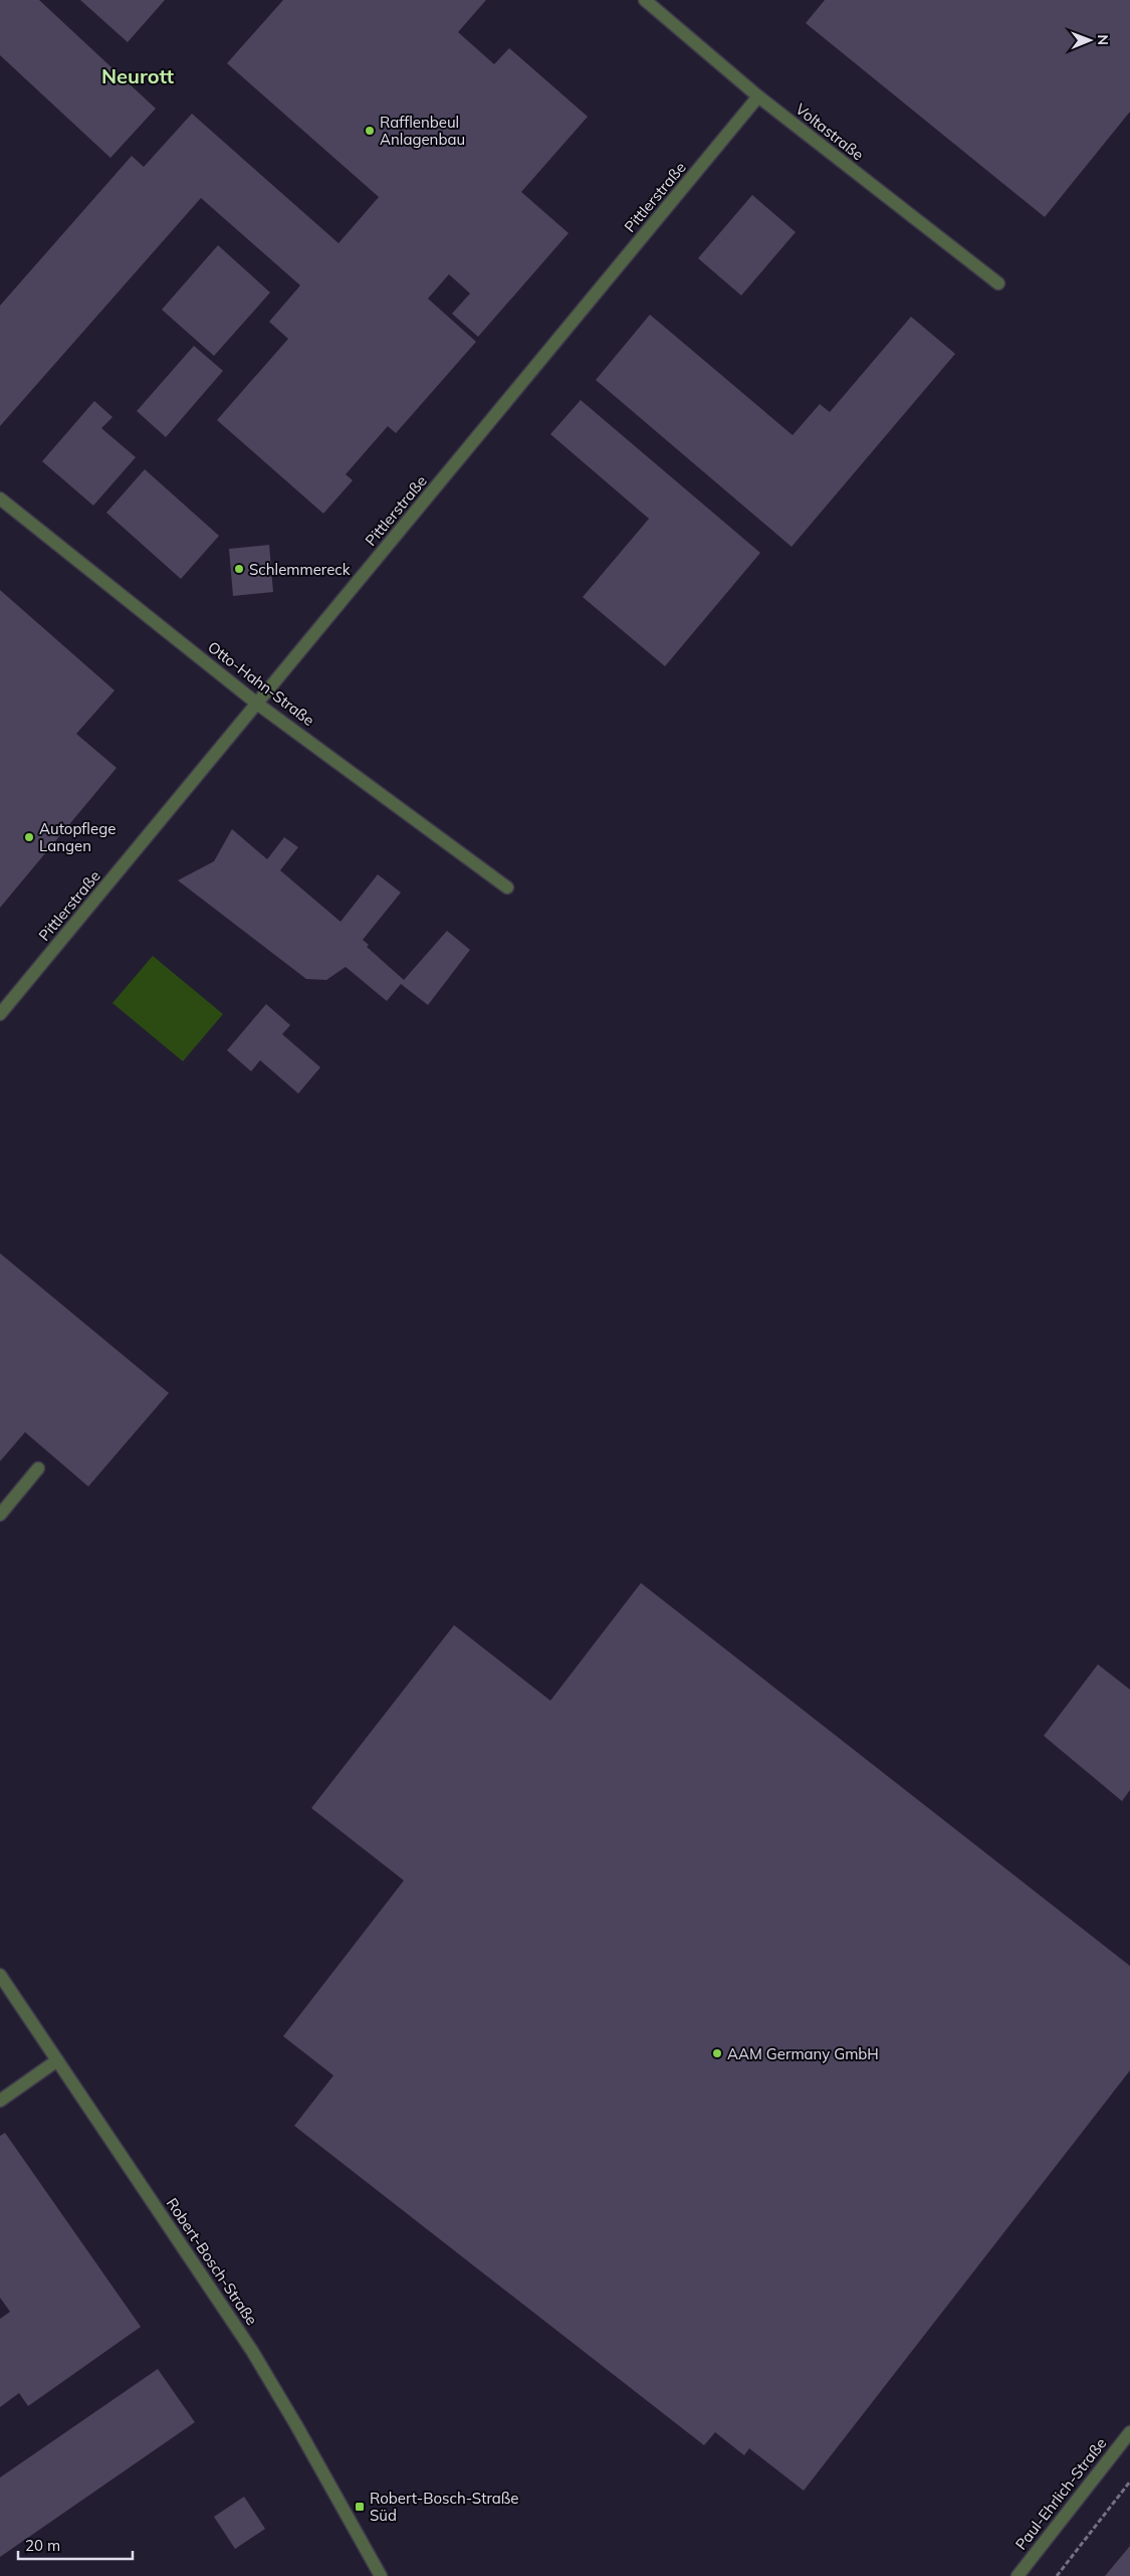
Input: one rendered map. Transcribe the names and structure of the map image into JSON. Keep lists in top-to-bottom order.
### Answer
{
  "streets": {
    "street": [
      "Voltastraße",
      "Pittlerstraße",
      "Otto-Hahn-Straße",
      "Robert-Bosch-Straße",
      "Paul-Ehrlich-Straße"
    ]
  },
  "crossings": [
    ["Voltastraße", "Pittlerstraße"],
    ["Pittlerstraße", "Otto-Hahn-Straße"]
  ],
  "districts": ["Neurott"],
  "places": {
    "other": [
      "Rafflenbeul Anlagenbau",
      "Schlemmereck",
      "Autopflege Langen",
      "AAM Germany GmbH"
    ],
    "transit": ["Robert-Bosch-Straße Süd"]
  },
  "scale_bar": "20 m",
  "north": "right"
}
